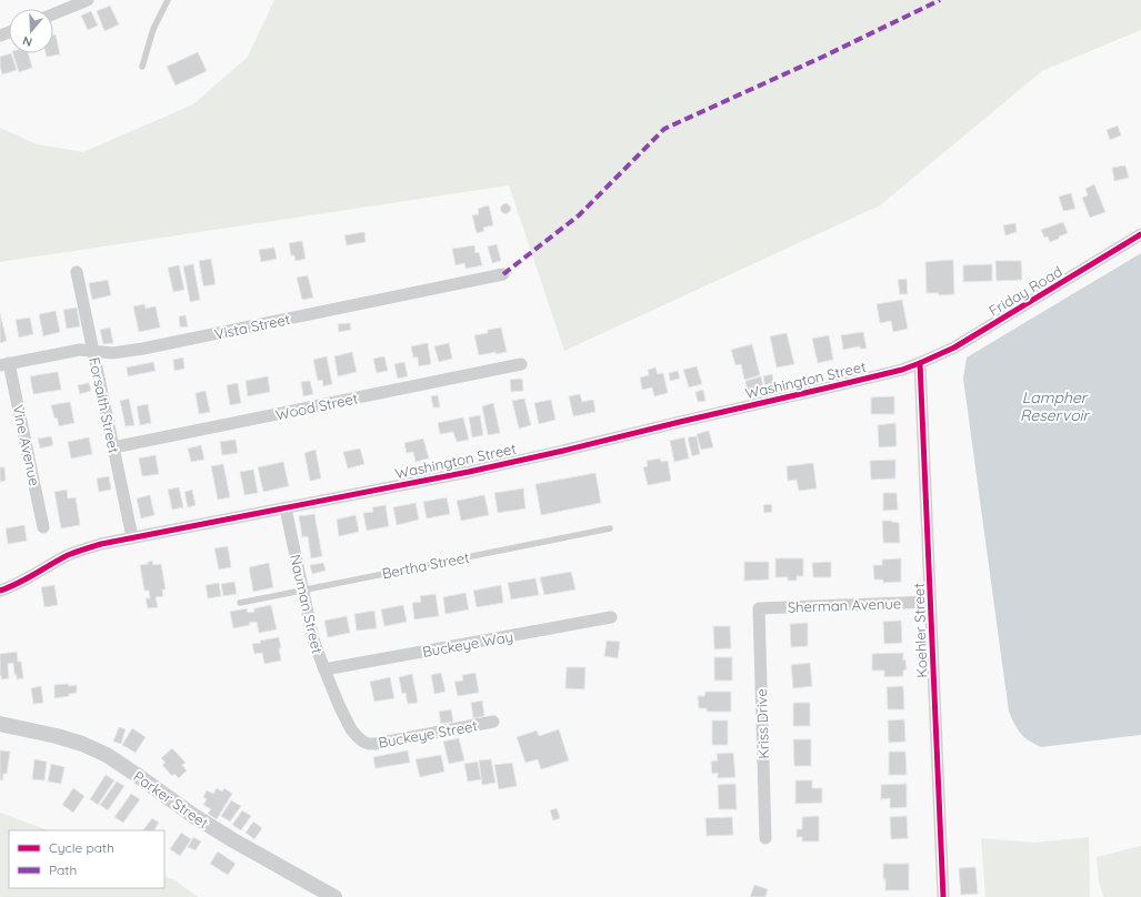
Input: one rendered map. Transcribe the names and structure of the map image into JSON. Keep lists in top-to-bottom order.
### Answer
{
  "streets": {
    "street": [
      "Friday Road",
      "Vista Street",
      "Washington Street",
      "Forsaith Street",
      "Wood Street",
      "Vine Avenue",
      "Nauman Street",
      "Sherman Avenue",
      "Koehler Street",
      "Buckeye Way",
      "Kriss Drive",
      "Buckeye Street",
      "Parker Street"
    ],
    "lane": ["Bertha Street"]
  },
  "crossings": [
    ["Friday Road", "Washington Street"],
    ["Friday Road", "Koehler Street"],
    ["Vista Street", "Forsaith Street"],
    ["Vista Street", "Vine Avenue"],
    ["Washington Street", "Forsaith Street"],
    ["Washington Street", "Nauman Street"],
    ["Washington Street", "Koehler Street"],
    ["Forsaith Street", "Wood Street"],
    ["Bertha Street", "Nauman Street"],
    ["Nauman Street", "Buckeye Way"],
    ["Nauman Street", "Buckeye Street"],
    ["Sherman Avenue", "Koehler Street"],
    ["Sherman Avenue", "Kriss Drive"]
  ],
  "water": ["Lampher Reservoir"],
  "legend": ["Cycle path", "Path"],
  "north": "bottom"
}
